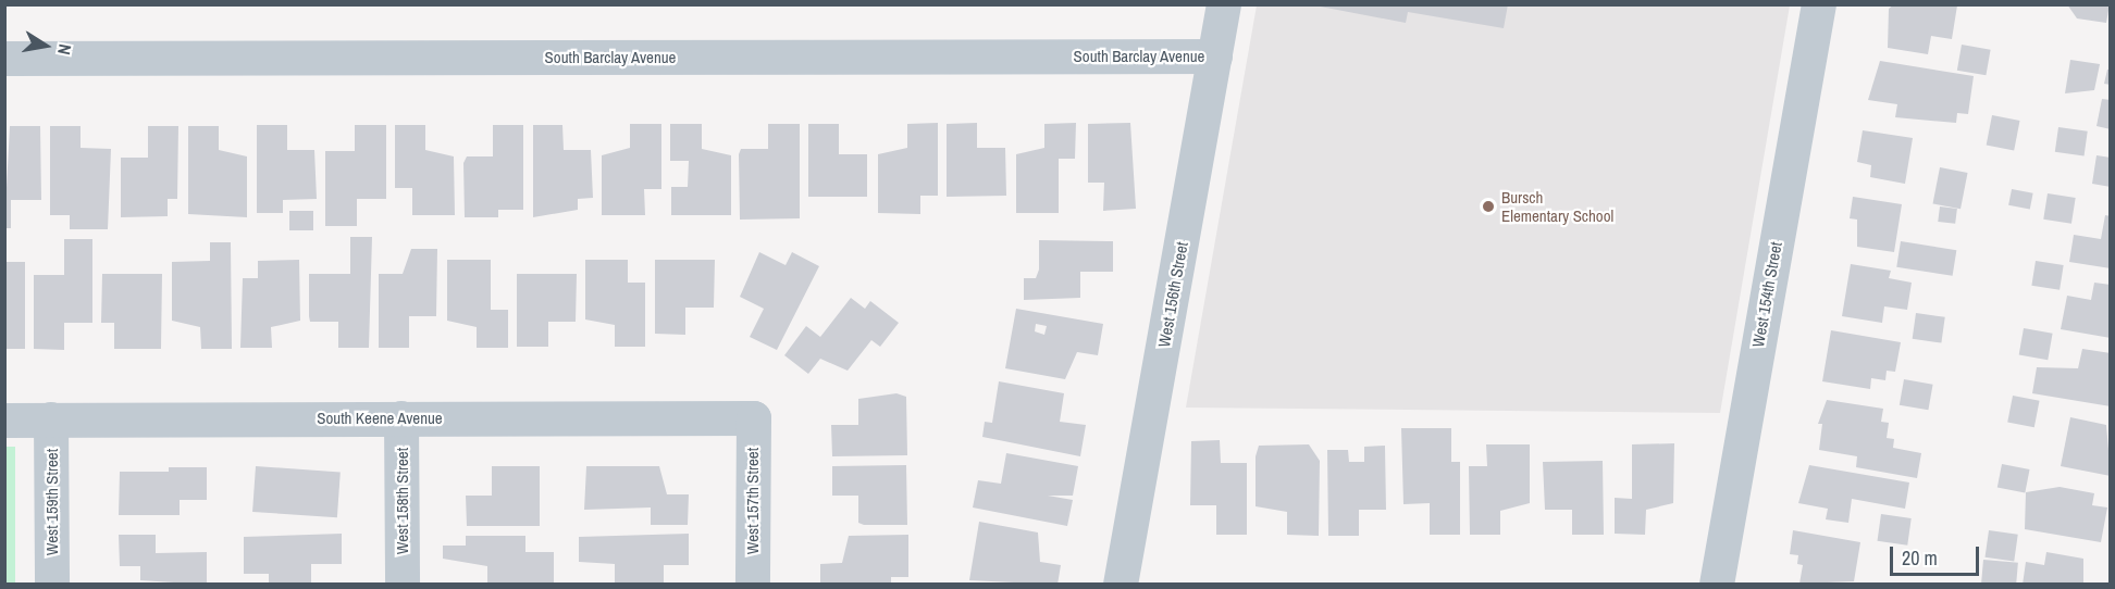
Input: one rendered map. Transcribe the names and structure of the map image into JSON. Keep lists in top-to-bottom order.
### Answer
{
  "streets": {
    "street": [
      "South Barclay Avenue",
      "West 156th Street",
      "West 154th Street",
      "South Keene Avenue",
      "West 158th Street",
      "West 157th Street",
      "West 159th Street"
    ]
  },
  "crossings": [
    ["South Barclay Avenue", "West 156th Street"],
    ["South Keene Avenue", "West 158th Street"],
    ["South Keene Avenue", "West 157th Street"],
    ["South Keene Avenue", "West 159th Street"]
  ],
  "places": ["Bursch Elementary School"],
  "scale_bar": "20 m",
  "north": "right"
}
